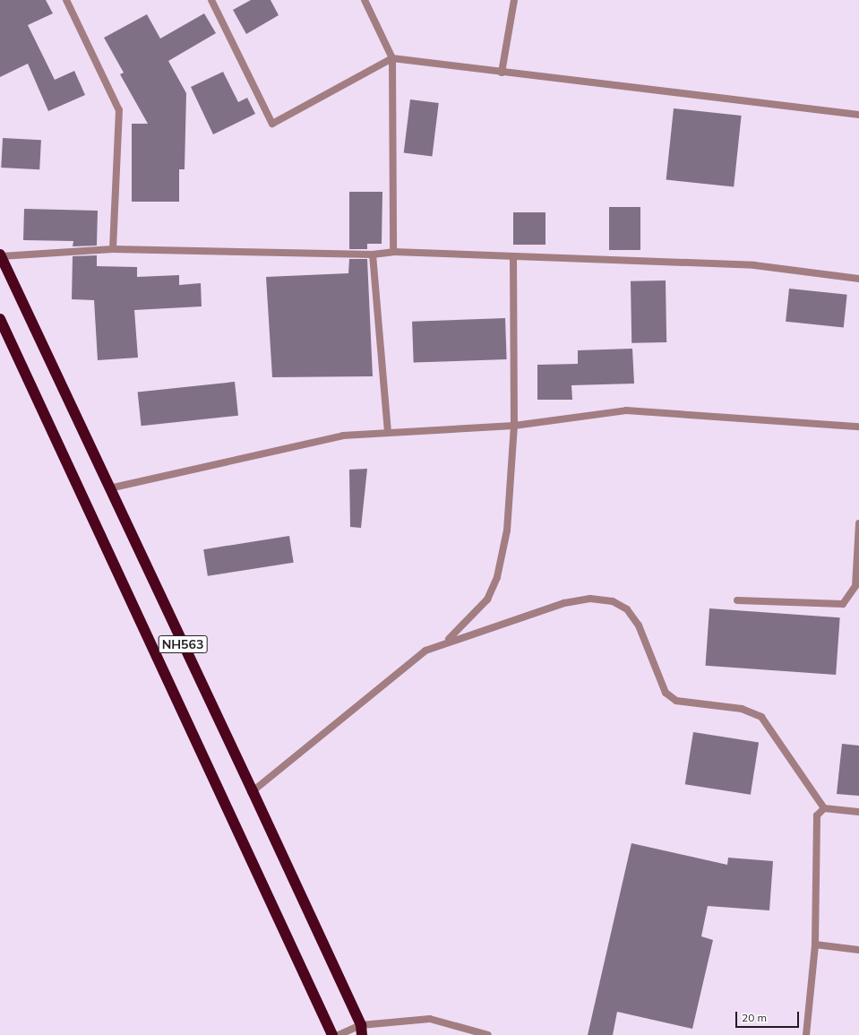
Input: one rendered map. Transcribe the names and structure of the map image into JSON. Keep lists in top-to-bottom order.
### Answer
{
  "streets": {
    "highway": ["NH563"]
  },
  "scale_bar": "20 m"
}
